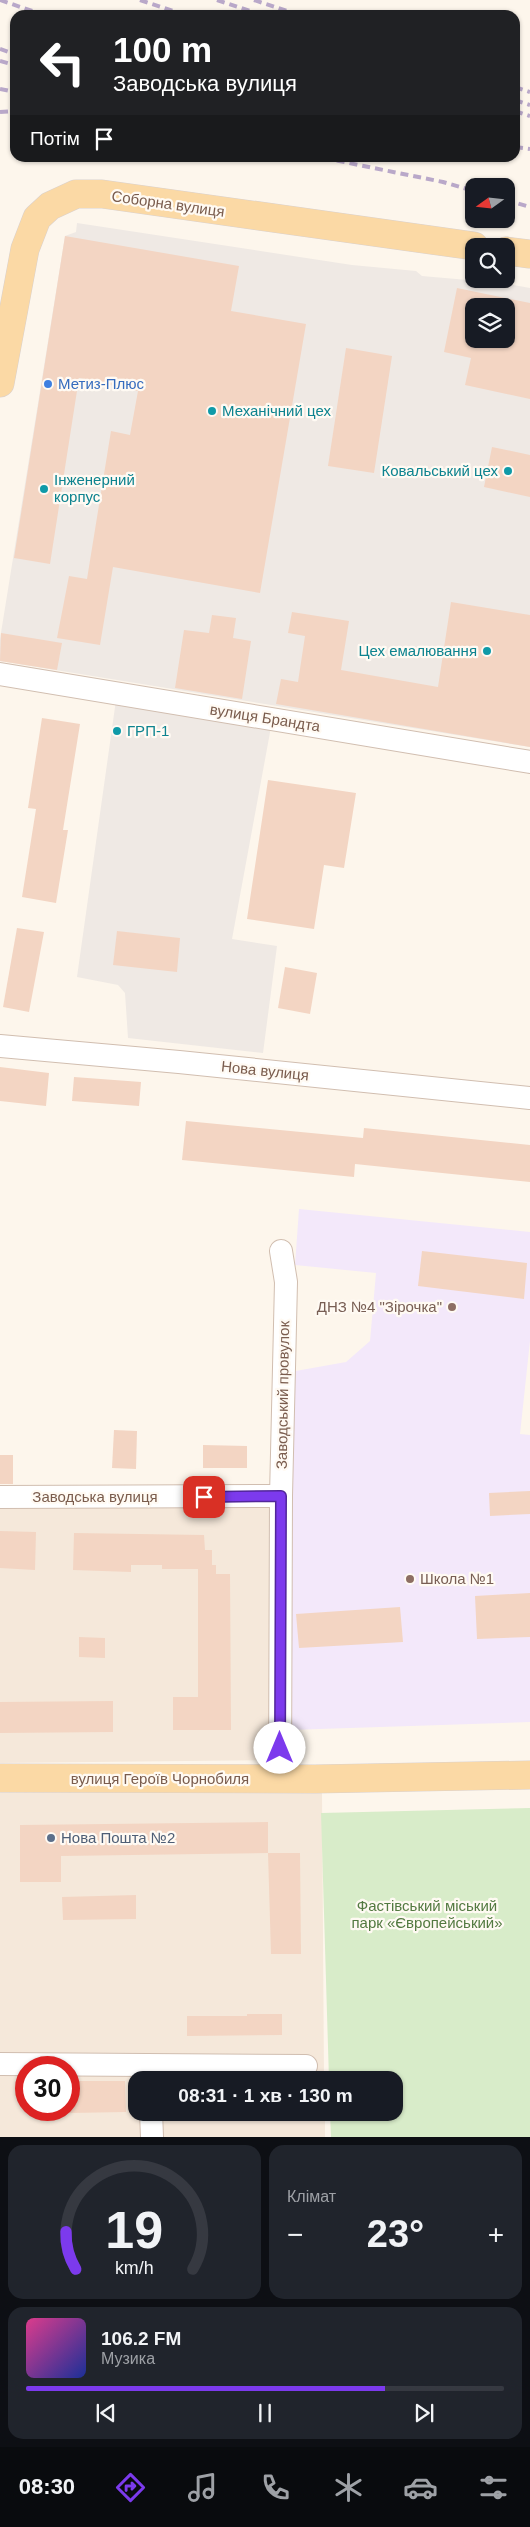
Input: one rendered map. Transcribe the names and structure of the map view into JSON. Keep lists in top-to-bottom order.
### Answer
{
  "streets": {
    "main road": ["Соборна вулиця", "вулиця Героїв Чорнобиля"],
    "street": [
      "вулиця Брандта",
      "Нова вулиця",
      "Заводський провулок",
      "Заводська вулиця"
    ]
  },
  "crossings": [
    ["Заводський провулок", "Заводська вулиця"],
    ["Заводський провулок", "вулиця Героїв Чорнобиля"]
  ],
  "parks": ["Фастівський міський парк «Європейський»"],
  "places": [
    "Метиз-Плюс",
    "Механічний цех",
    "Ковальський цех",
    "Інженерний корпус",
    "Цех емалювання",
    "ГРП-1",
    "ДНЗ №4 \"Зірочка\"",
    "Школа №1",
    "Нова Пошта №2"
  ],
  "north": "left",
  "page": {
    "turn": ["100 m", "Заводська вулиця"],
    "then": "Потім",
    "limit": "30",
    "trip": "08:31 · 1 хв · 130 m",
    "tile": "Клімат",
    "heat": ["−", "23°", "+"],
    "song": ["106.2 FM", "Музика"],
    "tabs": "08:30",
    "gauge": ["19", "km/h"]
  }
}
